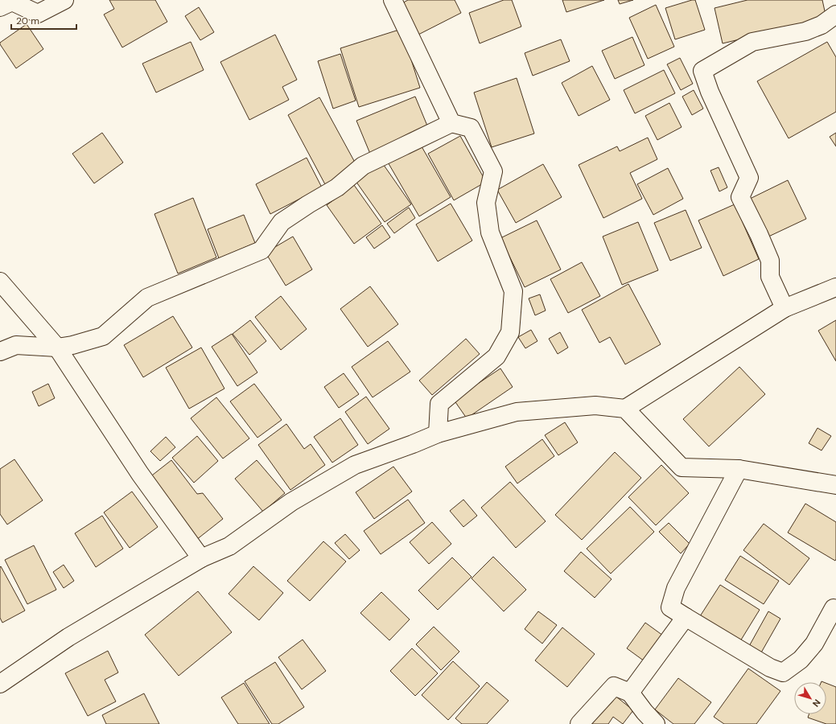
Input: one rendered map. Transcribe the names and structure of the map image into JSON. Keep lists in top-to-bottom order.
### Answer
{
  "scale_bar": "20 m",
  "north": "bottom right"
}
